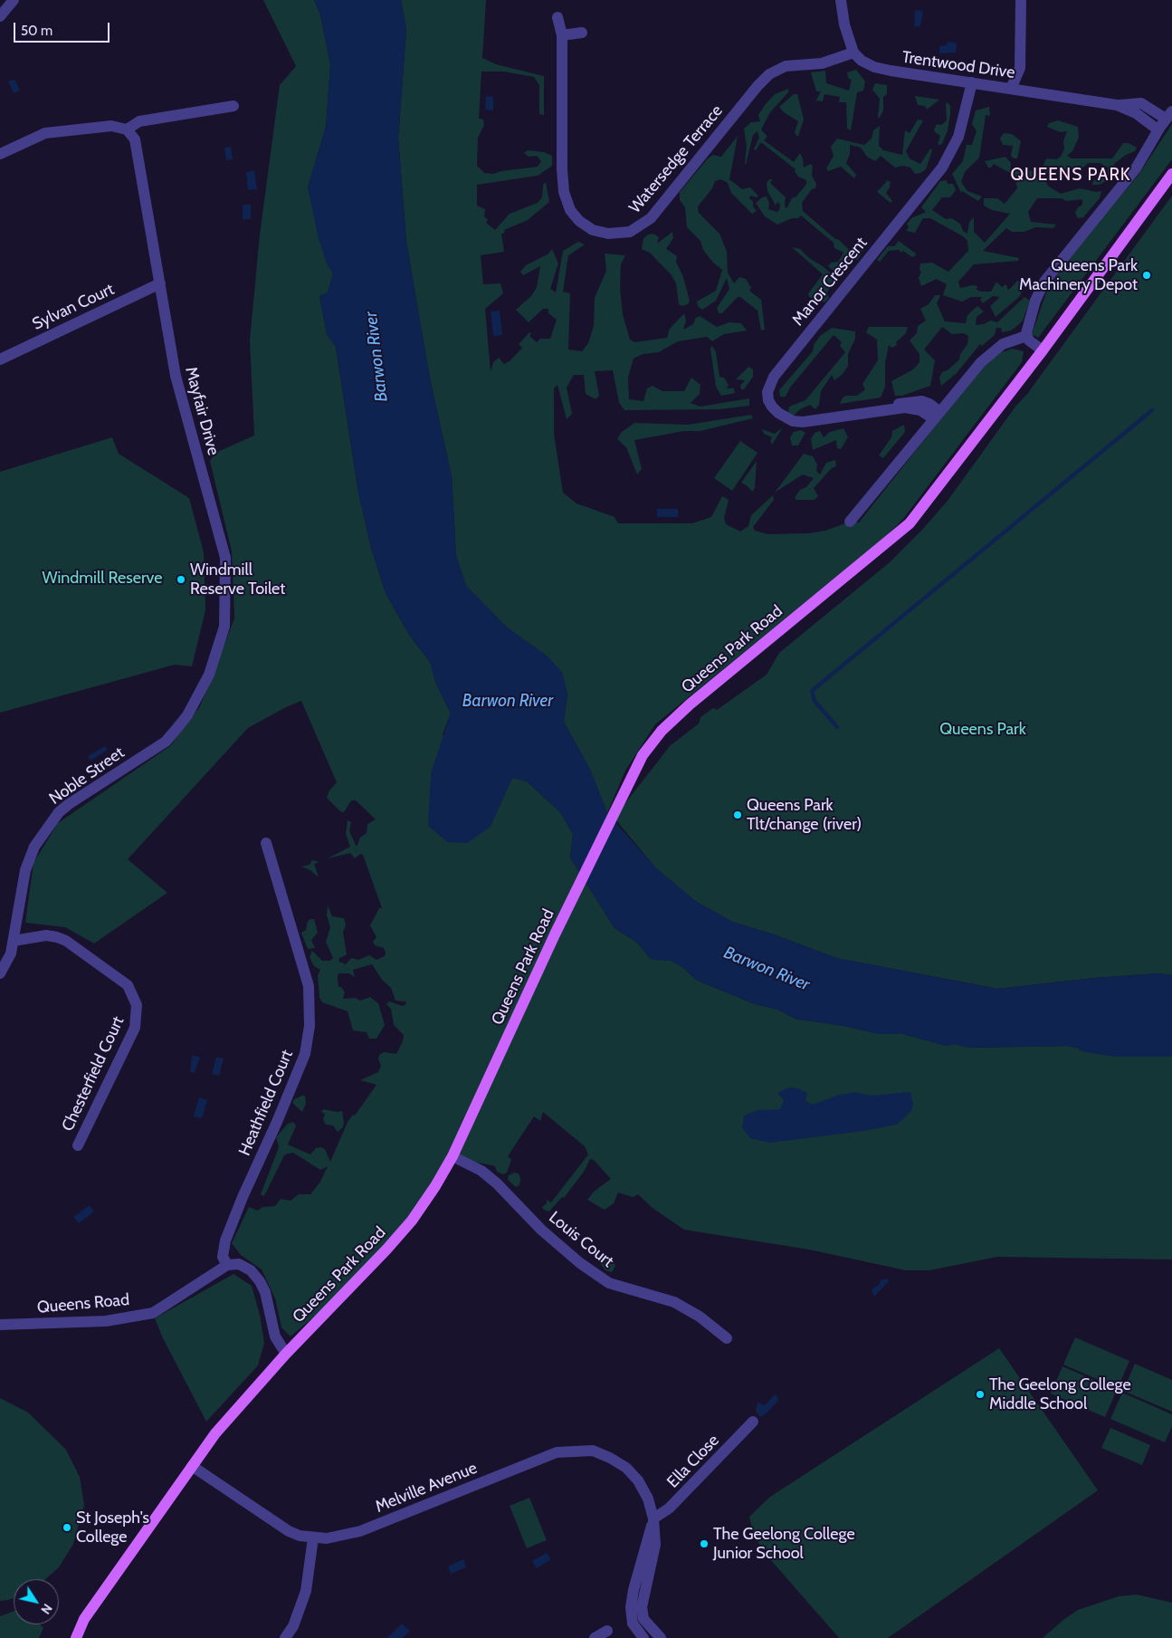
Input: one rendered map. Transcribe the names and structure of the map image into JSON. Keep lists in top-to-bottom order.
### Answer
{
  "streets": {
    "main road": ["Queens Park Road"],
    "street": [
      "Trentwood Drive",
      "Watersedge Terrace",
      "Manor Crescent",
      "Sylvan Court",
      "Mayfair Drive",
      "Noble Street",
      "Chesterfield Court",
      "Heathfield Court",
      "Louis Court",
      "Queens Road",
      "Ella Close",
      "Melville Avenue"
    ]
  },
  "crossings": [
    ["Trentwood Drive", "Watersedge Terrace"],
    ["Trentwood Drive", "Manor Crescent"],
    ["Sylvan Court", "Mayfair Drive"],
    ["Mayfair Drive", "Noble Street"],
    ["Queens Park Road", "Louis Court"],
    ["Queens Park Road", "Melville Avenue"],
    ["Noble Street", "Chesterfield Court"],
    ["Heathfield Court", "Queens Road"],
    ["Ella Close", "Melville Avenue"]
  ],
  "districts": ["QUEENS PARK"],
  "water": ["Barwon River"],
  "parks": ["Windmill Reserve", "Queens Park"],
  "places": [
    "Queens Park Machinery Depot",
    "Windmill Reserve Toilet",
    "Queens Park Tlt/change (river)",
    "The Geelong College Middle School",
    "St Joseph's College",
    "The Geelong College Junior School"
  ],
  "scale_bar": "50 m",
  "north": "bottom right"
}
